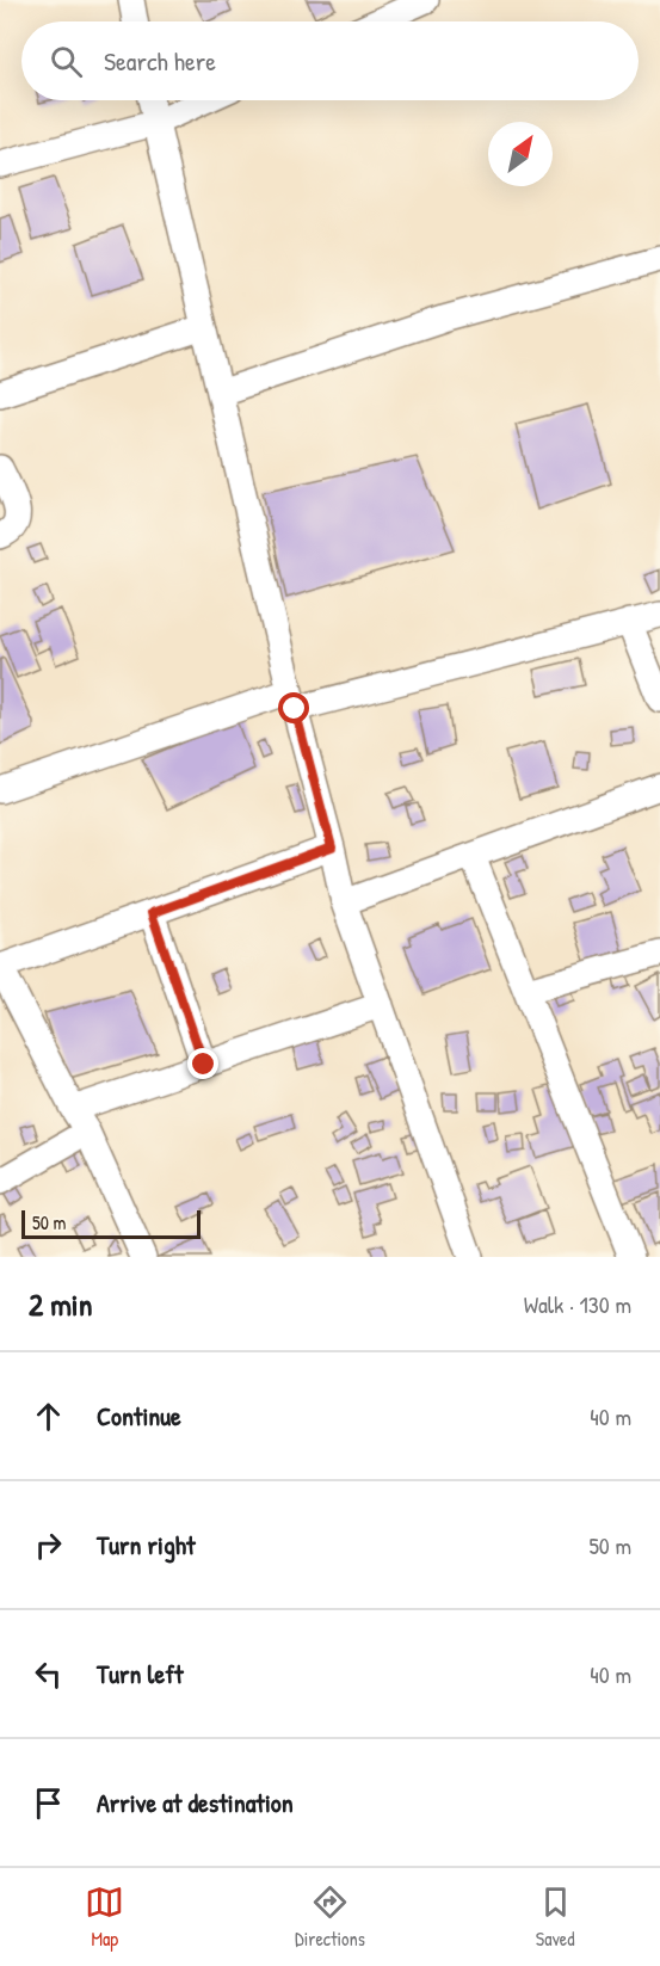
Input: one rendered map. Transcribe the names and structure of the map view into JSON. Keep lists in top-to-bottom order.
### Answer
{
  "scale_bar": "50 m",
  "north": "top right",
  "page": {
    "search": "Search here",
    "scale": "50 m",
    "heading": ["2 min", "Walk · 130 m"],
    "list": [
      ["Continue", "40 m"],
      ["Turn right", "50 m"],
      ["Turn left", "40 m"],
      "Arrive at destination"
    ],
    "nav": ["Map", "Directions", "Saved"]
  }
}
